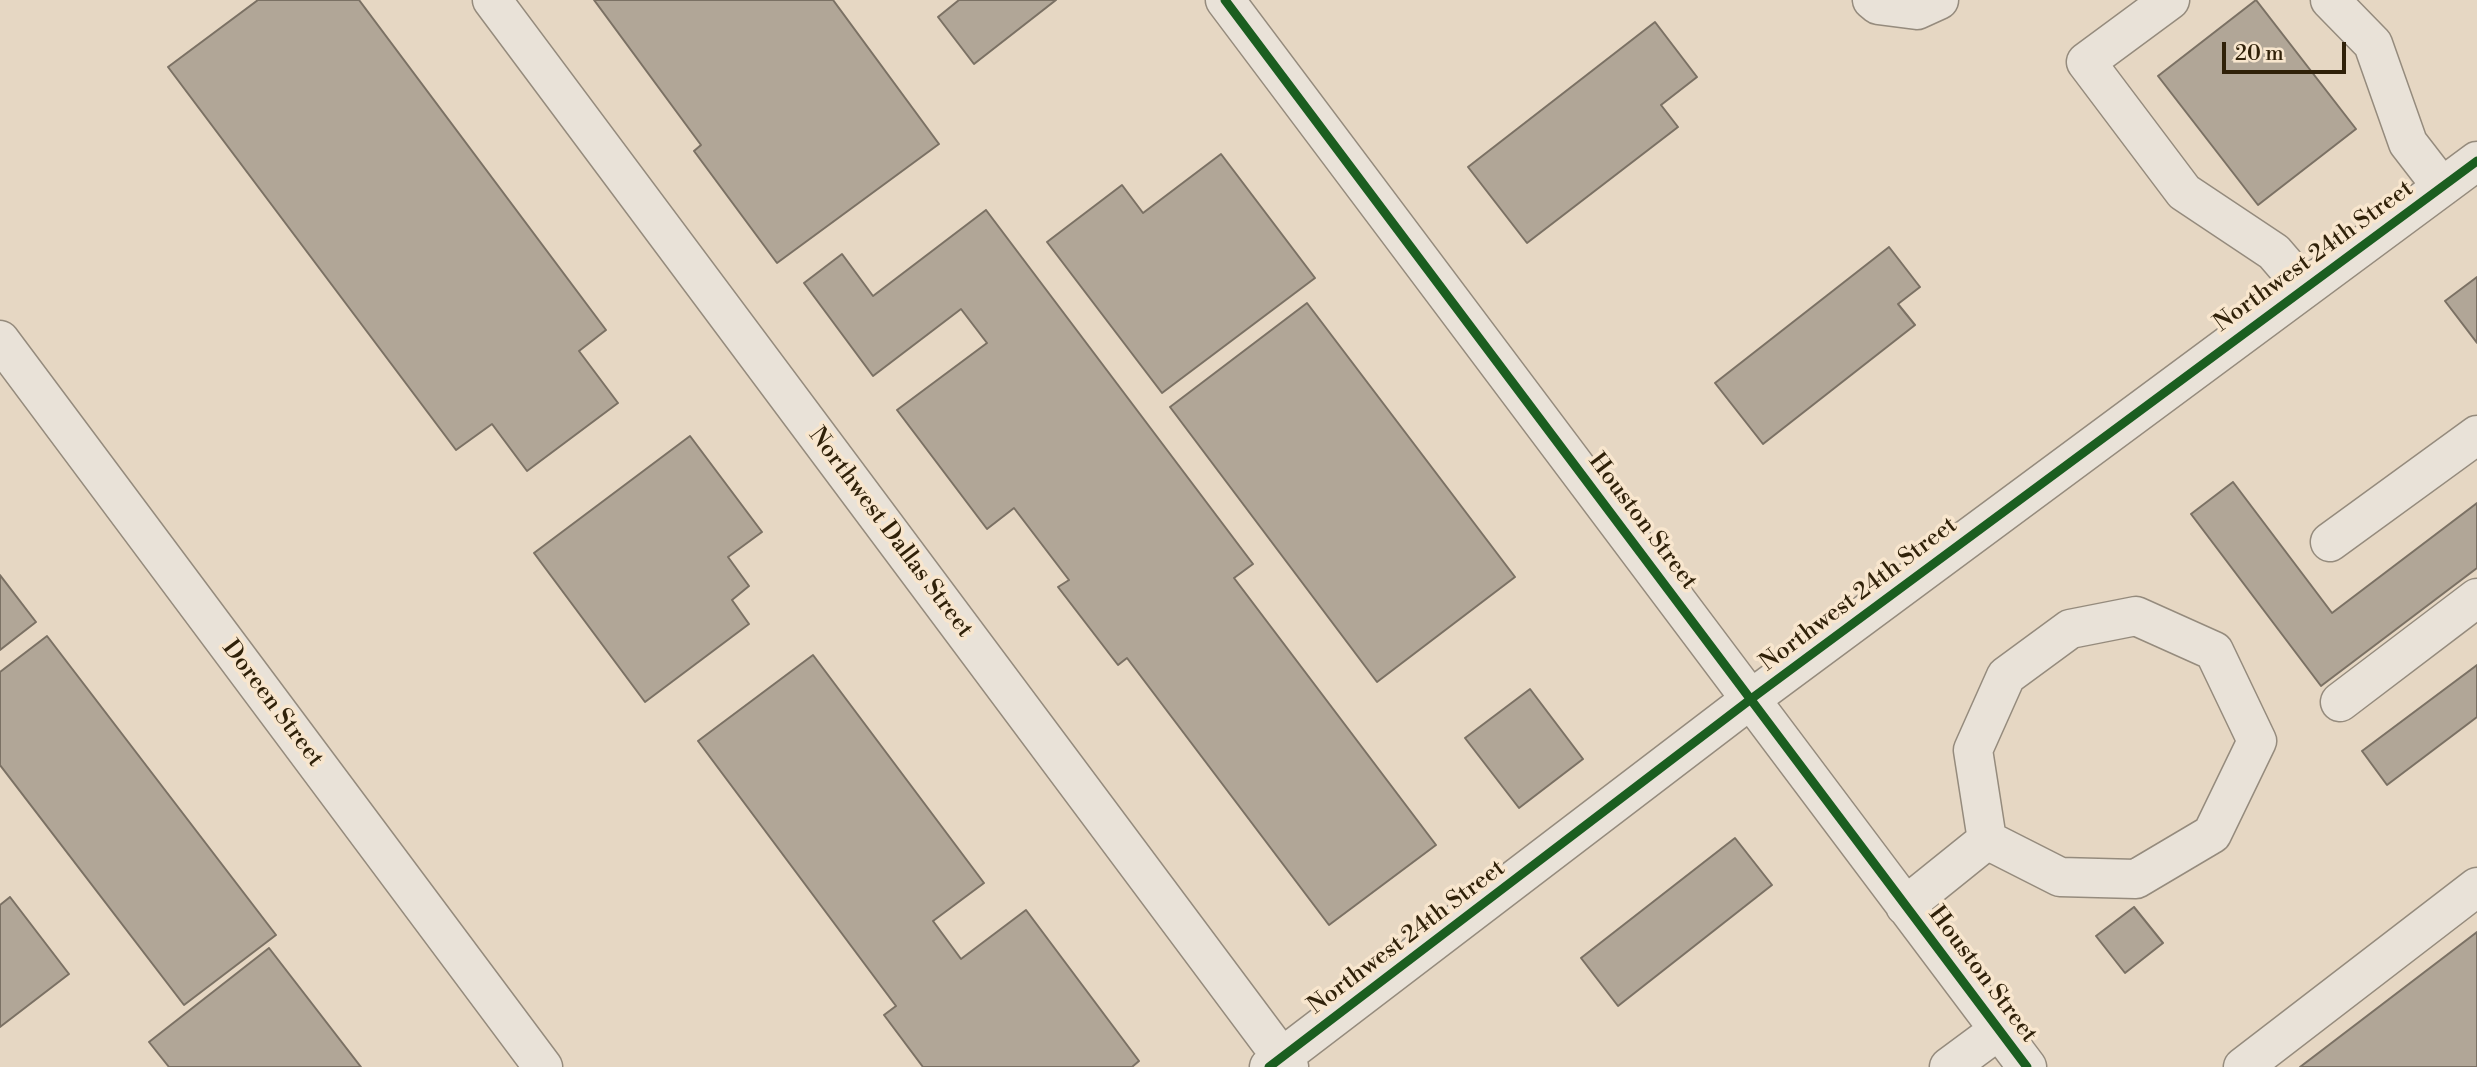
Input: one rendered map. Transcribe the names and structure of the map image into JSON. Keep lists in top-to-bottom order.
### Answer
{
  "streets": {
    "street": [
      "Northwest 24th Street",
      "Houston Street",
      "Northwest Dallas Street",
      "Doreen Street"
    ]
  },
  "crossings": [
    ["Northwest 24th Street", "Houston Street"],
    ["Northwest 24th Street", "Northwest Dallas Street"]
  ],
  "scale_bar": "20 m"
}
